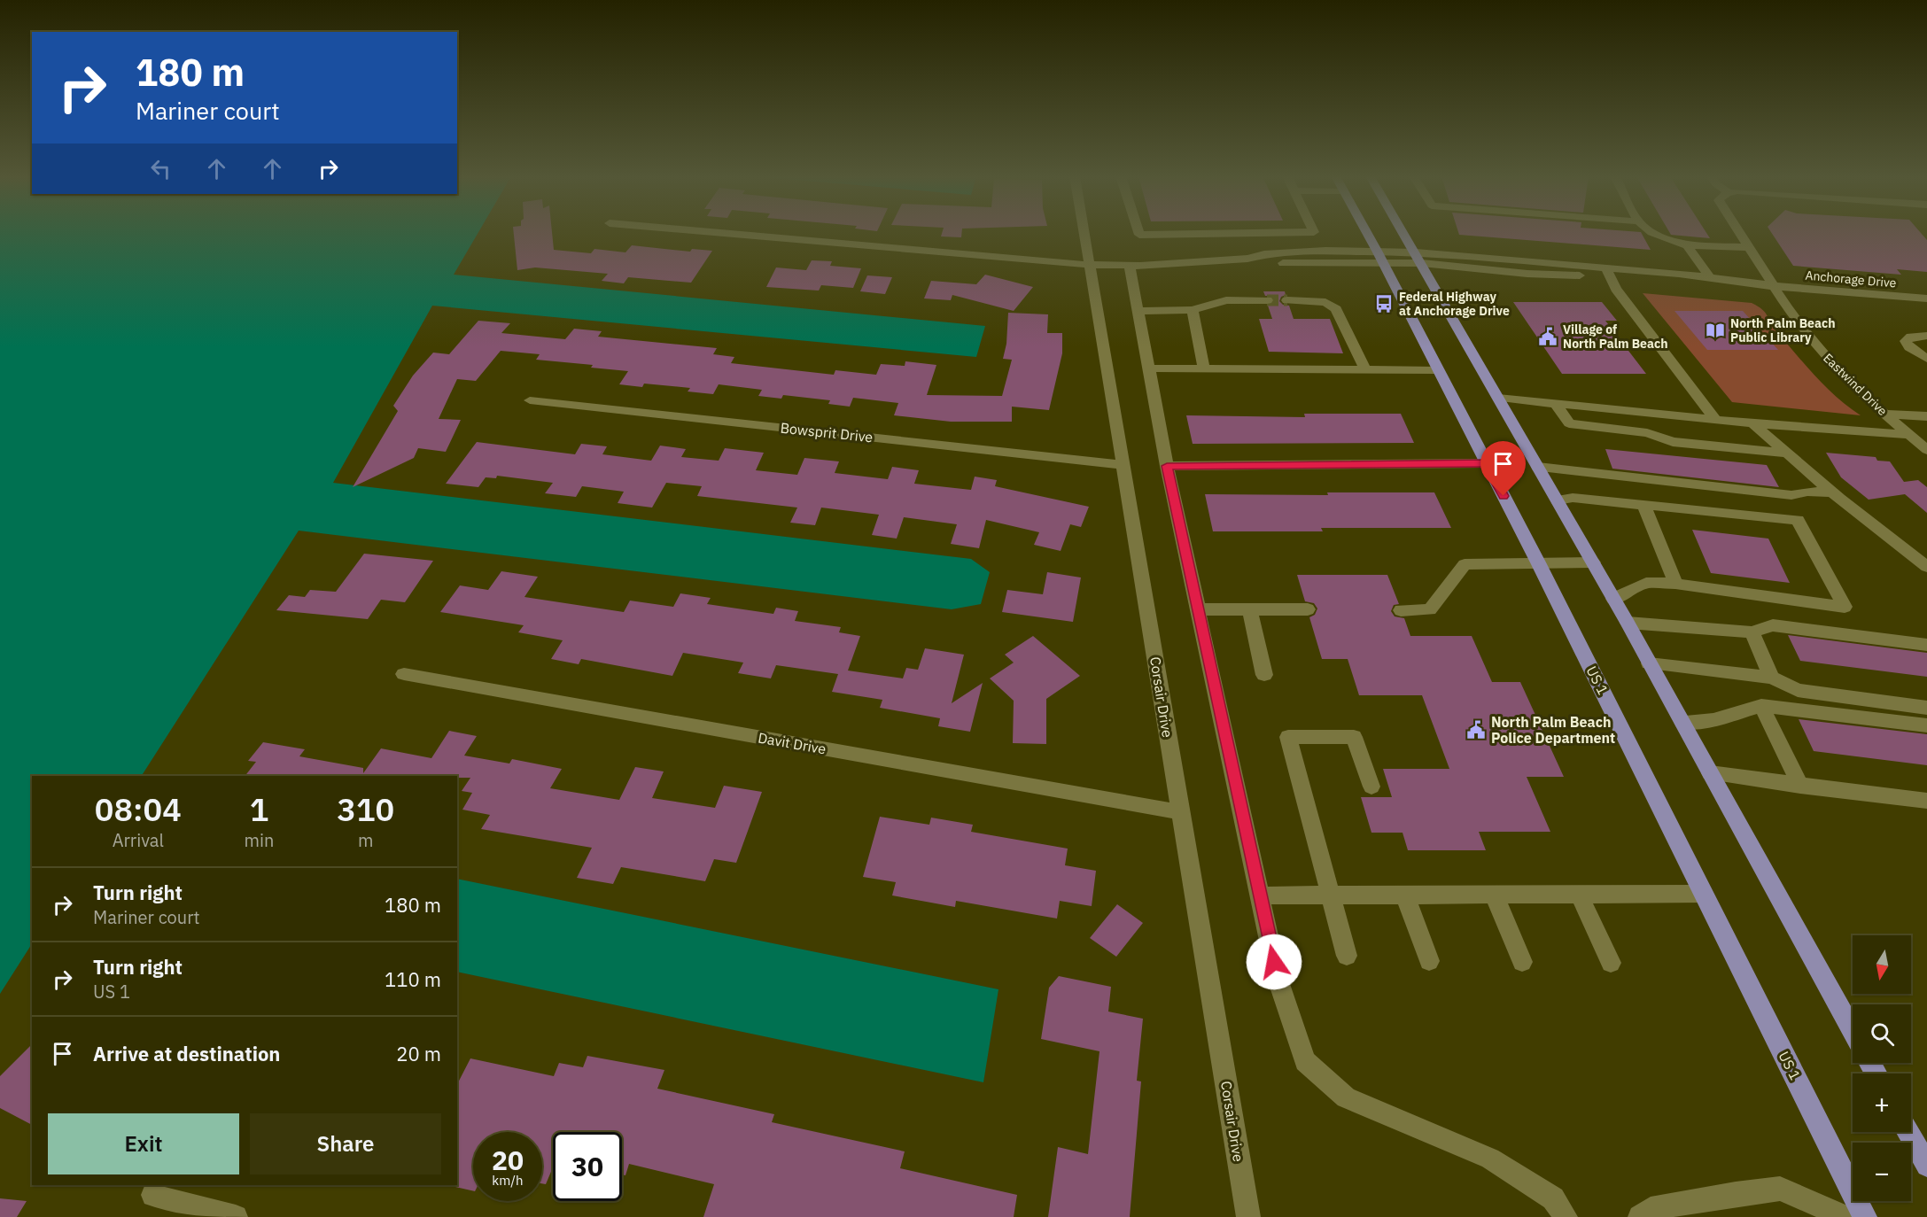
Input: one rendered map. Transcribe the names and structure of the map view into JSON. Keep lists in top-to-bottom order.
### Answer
{
  "streets": {
    "main road": ["US 1"],
    "street": [
      "Anchorage Drive",
      "Eastwind Drive",
      "Bowsprit Drive",
      "Corsair Drive",
      "Davit Drive"
    ]
  },
  "crossings": [
    ["Anchorage Drive", "Eastwind Drive"],
    ["Anchorage Drive", "US 1"],
    ["Bowsprit Drive", "Corsair Drive"],
    ["Corsair Drive", "Davit Drive"]
  ],
  "places": {
    "bus stop": ["Federal Highway at Anchorage Drive"],
    "library": ["North Palm Beach Public Library"],
    "public building": ["Village of North Palm Beach", "North Palm Beach Police Department"]
  },
  "north": "bottom",
  "page": {
    "turn": ["180 m", "Mariner court"],
    "eta": [
      "08:04",
      "Arrival",
      "1",
      "min",
      "310",
      "m"
    ],
    "list": [
      {
        "name": "Turn right",
        "note": "Mariner court",
        "value": "180 m"
      },
      {
        "name": "Turn right",
        "note": "US 1",
        "value": "110 m"
      },
      {
        "name": "Arrive at destination",
        "value": "20 m"
      }
    ],
    "map_buttons": ["+", "−"],
    "buttons": ["Exit", "Share"],
    "speed": "20 km/h",
    "limit": "30"
  }
}
